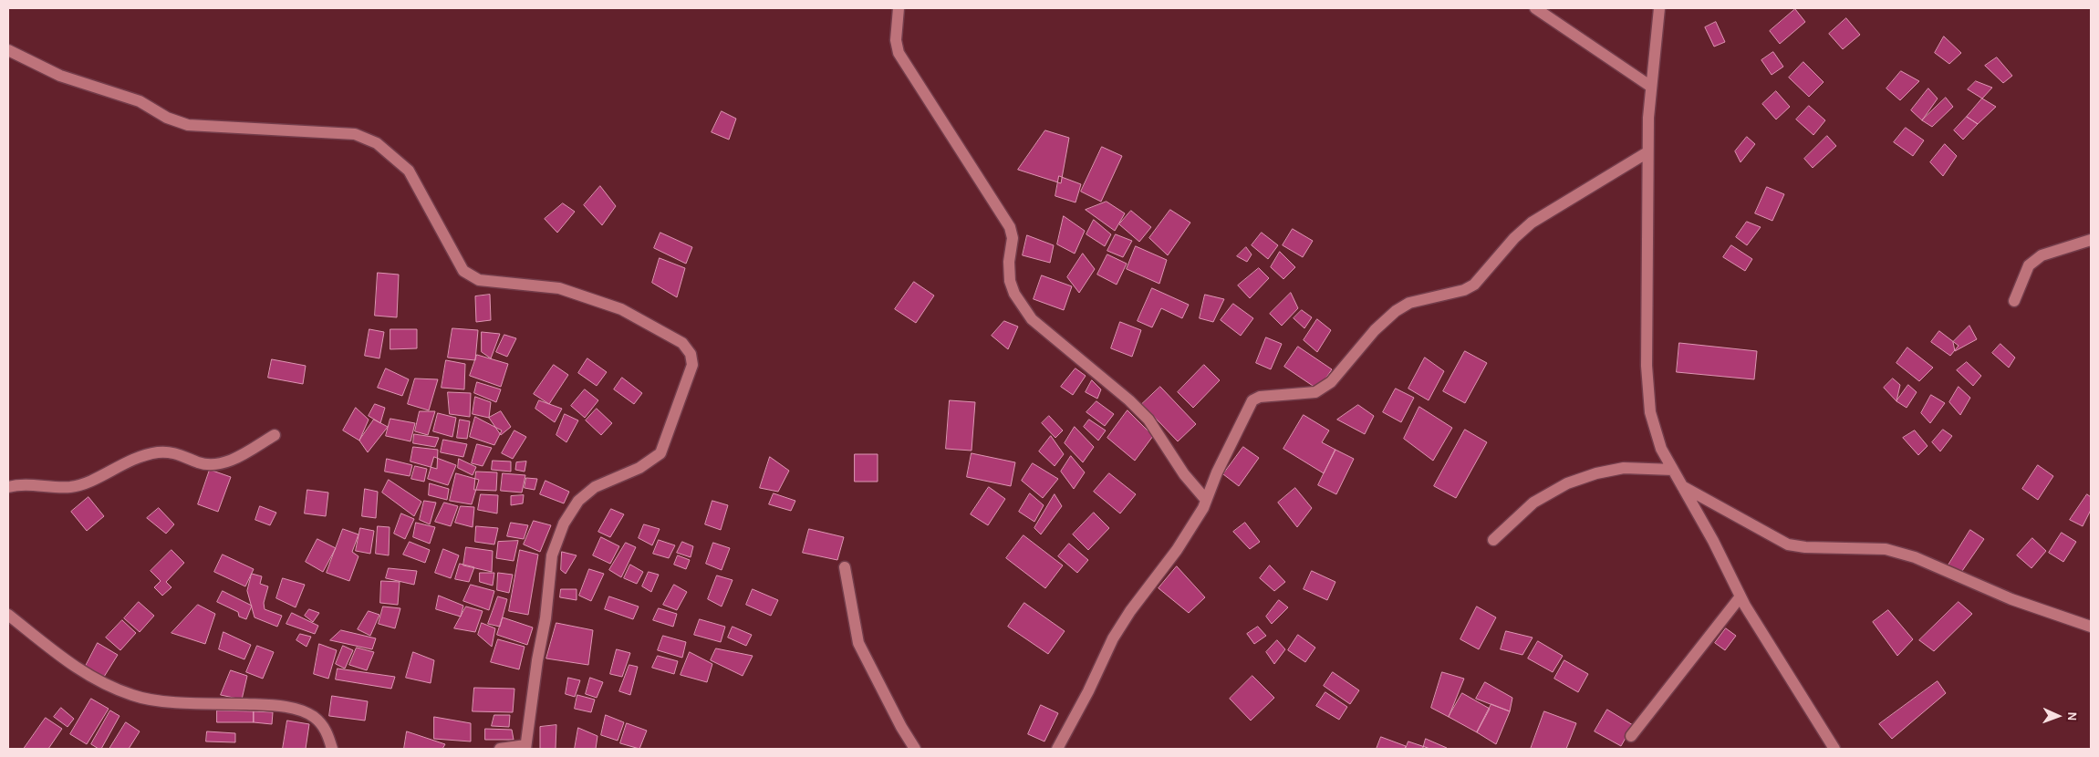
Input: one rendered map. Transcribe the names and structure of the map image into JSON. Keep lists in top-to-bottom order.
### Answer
{
  "north": "right"
}
